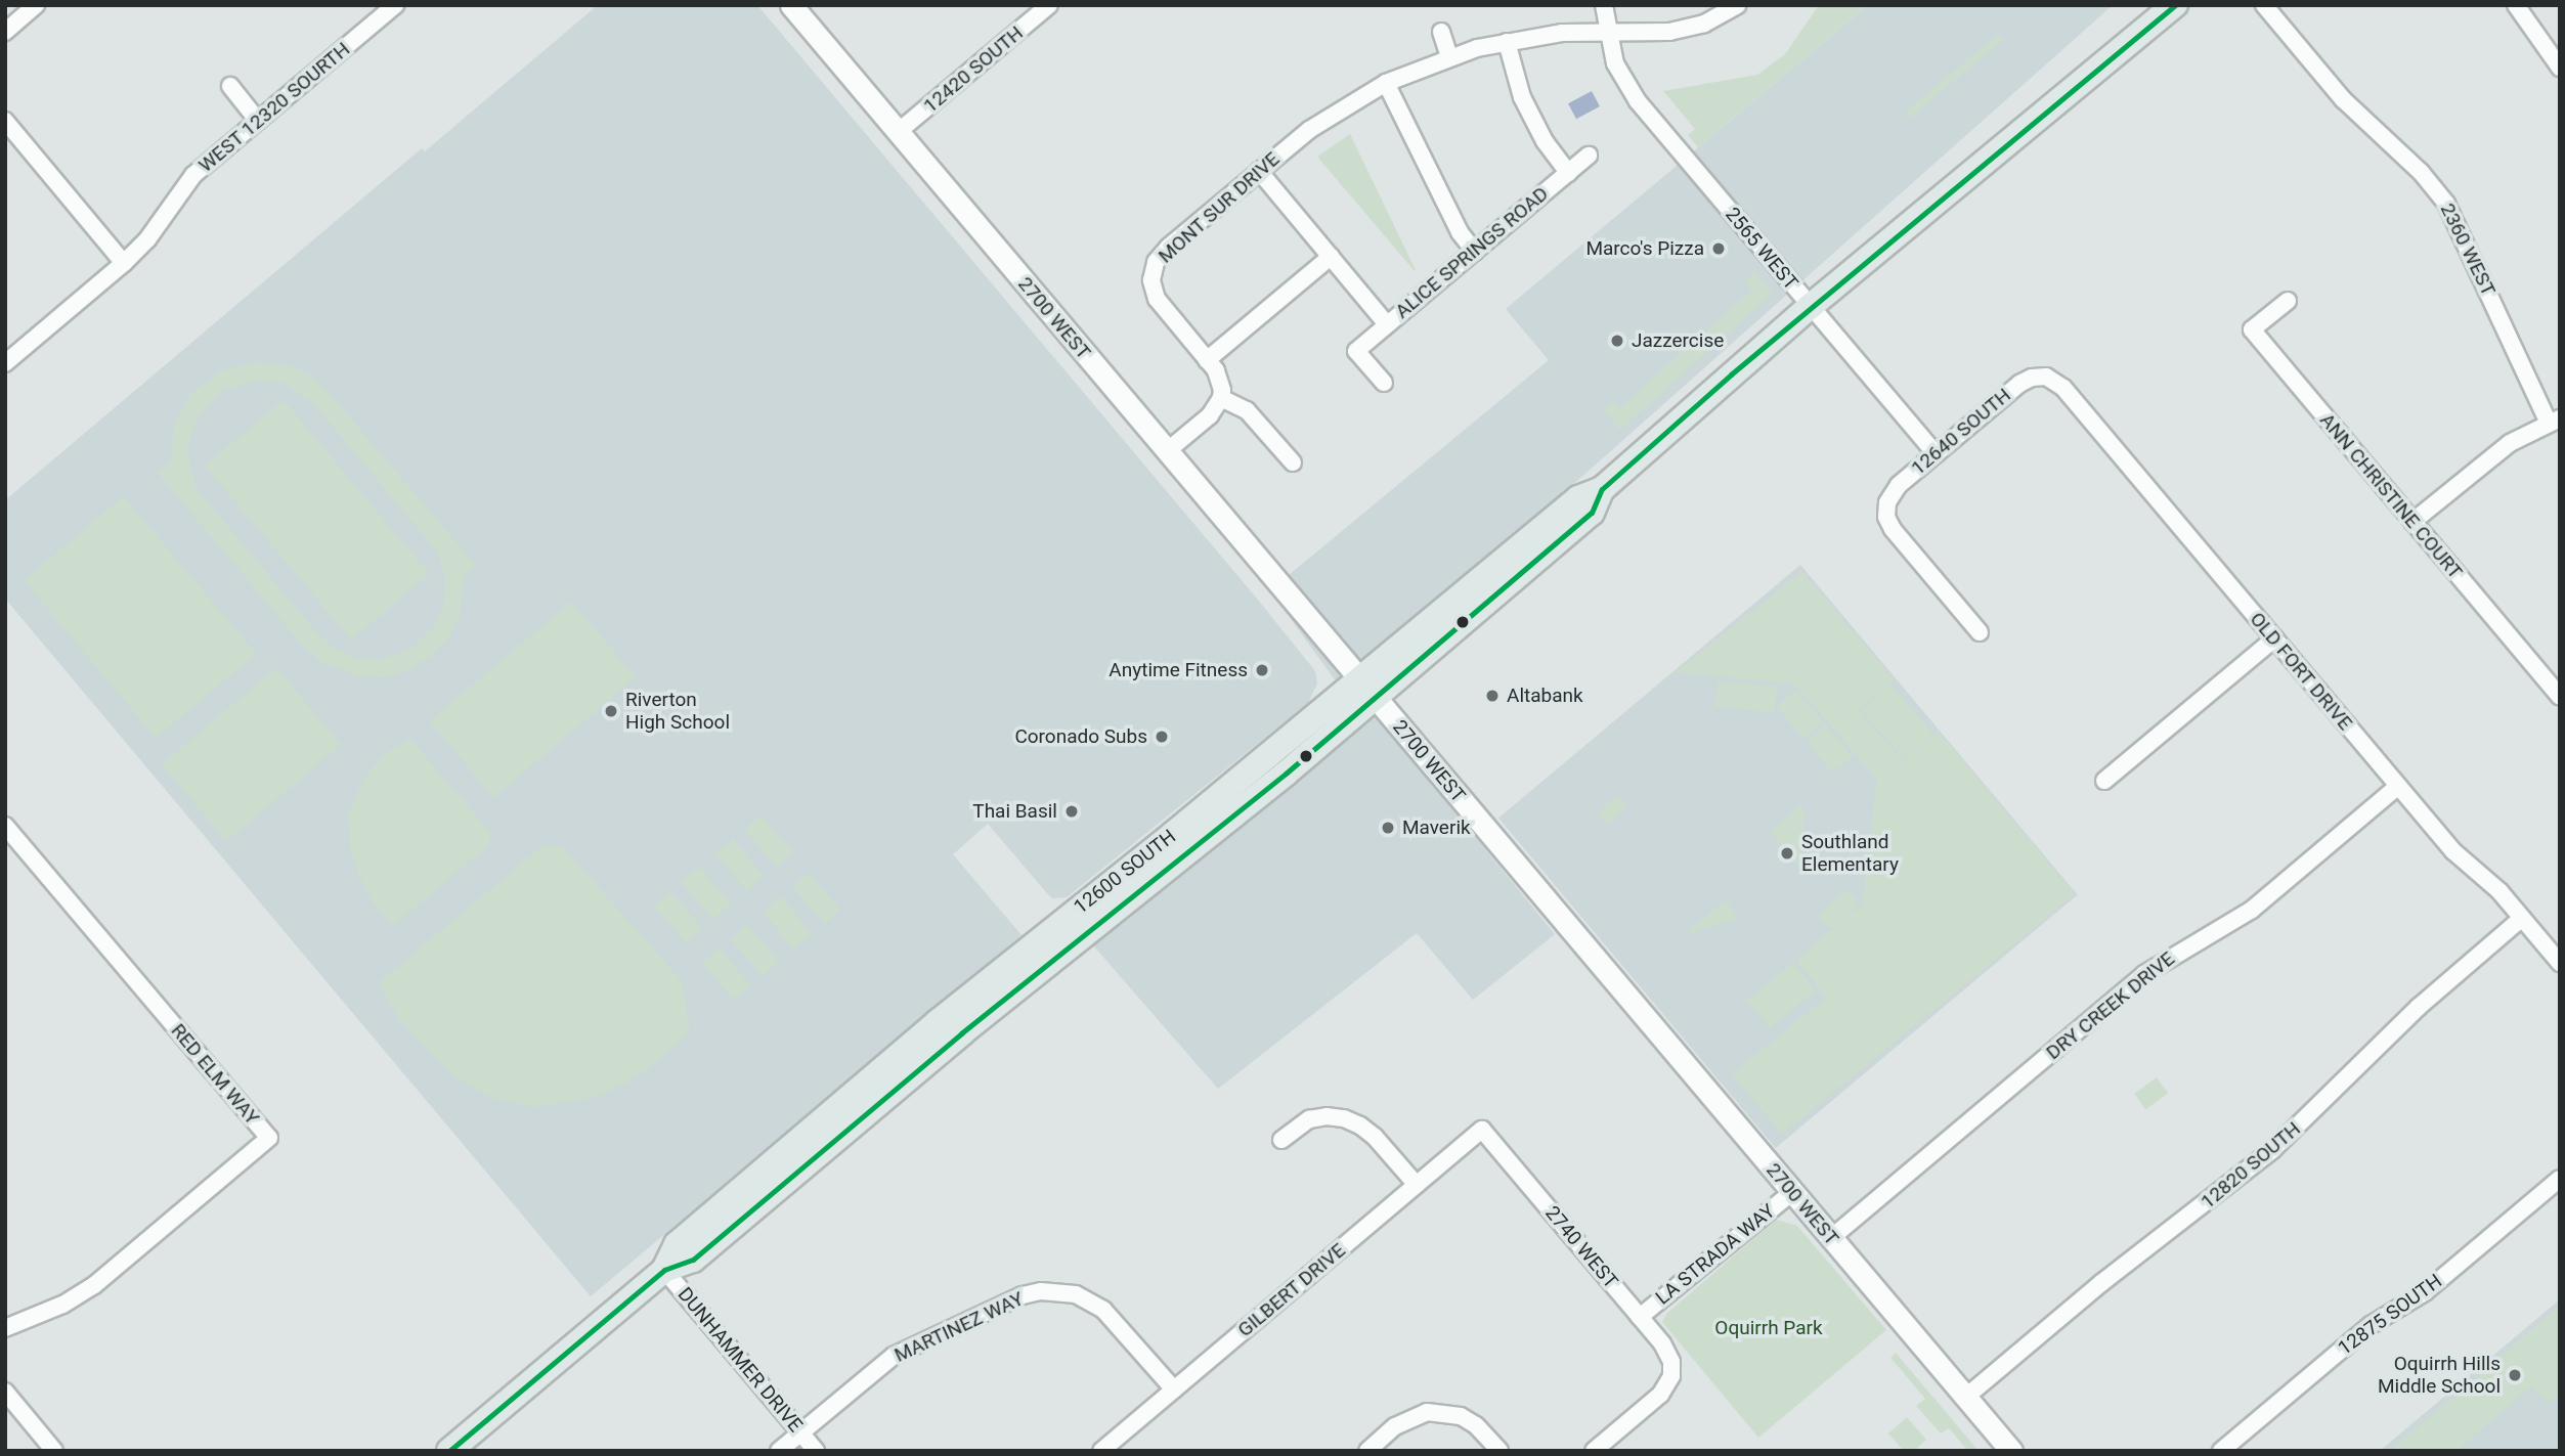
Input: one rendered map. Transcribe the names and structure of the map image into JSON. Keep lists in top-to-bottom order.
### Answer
{
  "streets": {
    "main road": ["2700 WEST", "12600 SOUTH"],
    "street": [
      "12420 SOUTH",
      "WEST 12320 SOURTH",
      "MONT SUR DRIVE",
      "2565 WEST",
      "2360 WEST",
      "ALICE SPRINGS ROAD",
      "12640 SOUTH",
      "ANN CHRISTINE COURT",
      "OLD FORT DRIVE",
      "DRY CREEK DRIVE",
      "RED ELM WAY",
      "12820 SOUTH",
      "2740 WEST",
      "LA STRADA WAY",
      "GILBERT DRIVE",
      "12875 SOUTH",
      "MARTINEZ WAY",
      "DUNHAMMER DRIVE"
    ]
  },
  "crossings": [
    ["12420 SOUTH", "2700 WEST"],
    ["MONT SUR DRIVE", "2565 WEST"],
    ["2565 WEST", "12640 SOUTH"],
    ["2565 WEST", "12600 SOUTH"],
    ["2700 WEST", "12600 SOUTH"],
    ["2700 WEST", "DRY CREEK DRIVE"],
    ["2700 WEST", "12820 SOUTH"],
    ["2700 WEST", "LA STRADA WAY"],
    ["12640 SOUTH", "OLD FORT DRIVE"],
    ["OLD FORT DRIVE", "DRY CREEK DRIVE"],
    ["OLD FORT DRIVE", "12820 SOUTH"],
    ["12600 SOUTH", "DUNHAMMER DRIVE"],
    ["2740 WEST", "LA STRADA WAY"],
    ["2740 WEST", "GILBERT DRIVE"],
    ["GILBERT DRIVE", "MARTINEZ WAY"],
    ["MARTINEZ WAY", "DUNHAMMER DRIVE"]
  ],
  "parks": ["Oquirrh Park"],
  "places": [
    "Marco's Pizza",
    "Jazzercise",
    "Anytime Fitness",
    "Altabank",
    "Riverton High School",
    "Coronado Subs",
    "Thai Basil",
    "Maverik",
    "Southland Elementary",
    "Oquirrh Hills Middle School"
  ]
}
